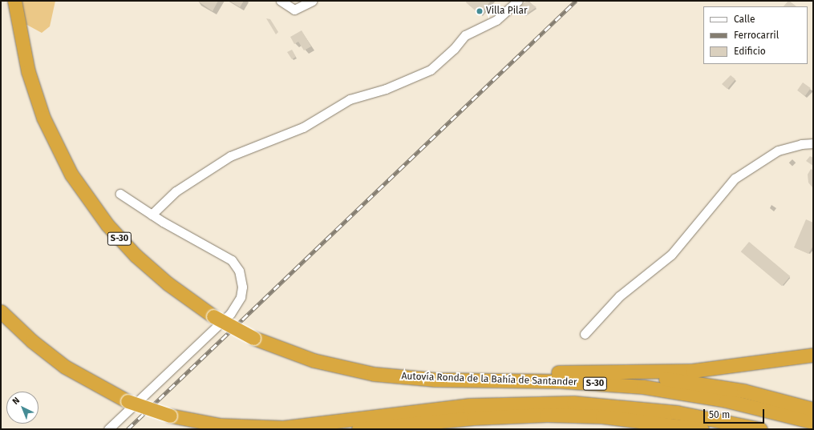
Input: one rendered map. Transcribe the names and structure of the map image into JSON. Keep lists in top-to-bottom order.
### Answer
{
  "streets": {
    "highway": ["S-30", "Autovía Ronda de la Bahía de Santander"]
  },
  "places": ["Villa Pilar"],
  "legend": ["Calle", "Ferrocarril", "Edificio"],
  "scale_bar": "50 m",
  "north": "top left"
}
